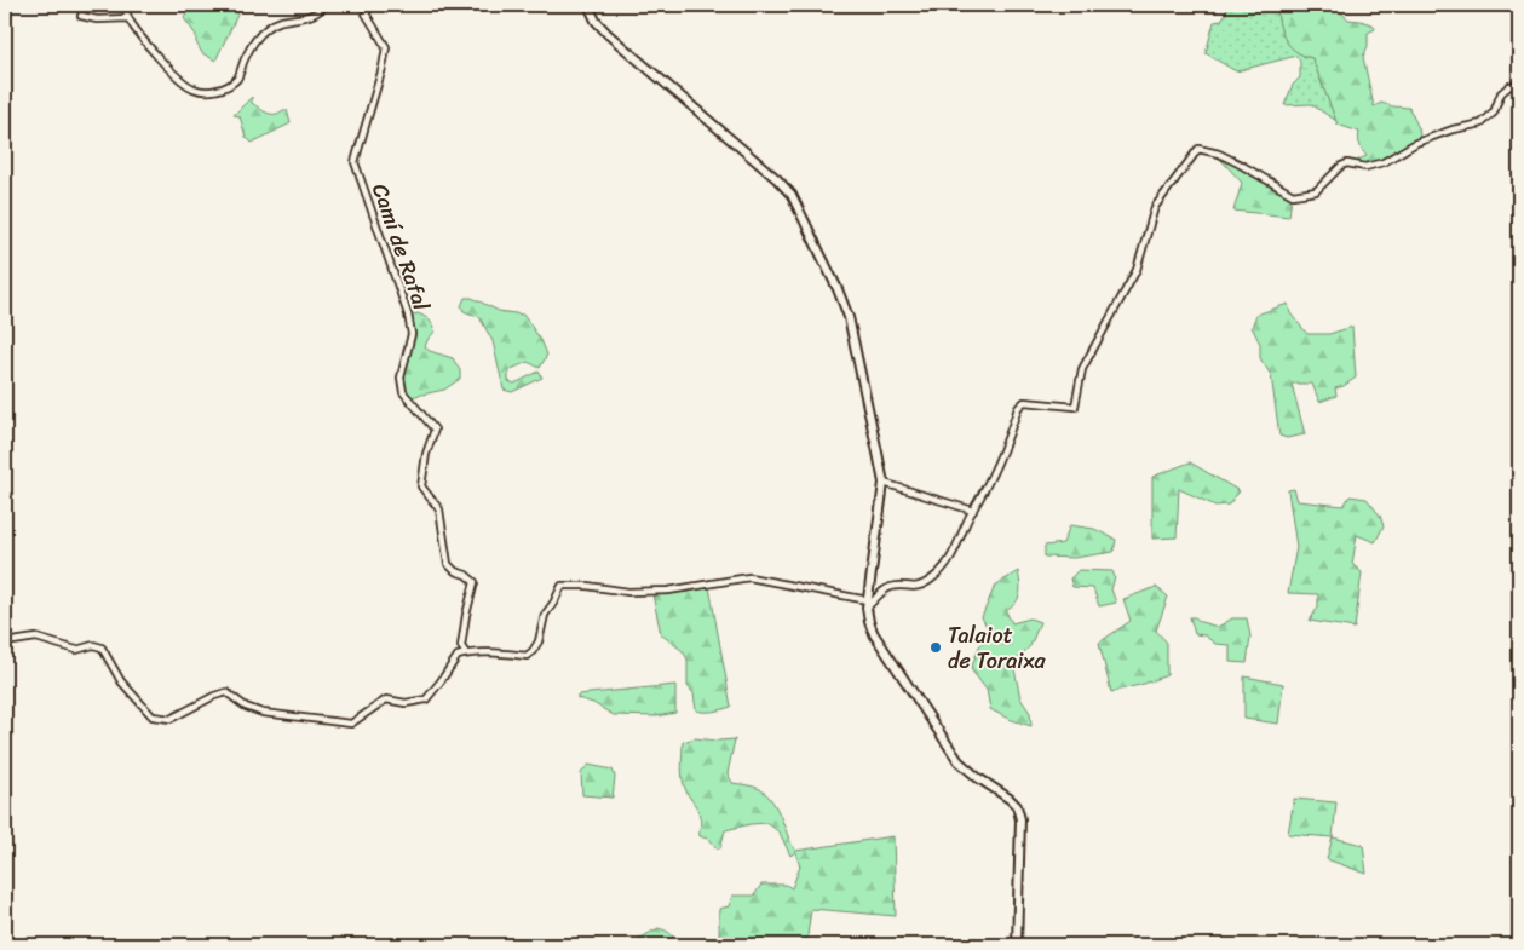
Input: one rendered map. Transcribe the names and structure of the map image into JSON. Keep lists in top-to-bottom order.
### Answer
{
  "streets": {
    "street": ["Camí de Rafal"]
  },
  "places": ["Talaiot de Toraixa"]
}
